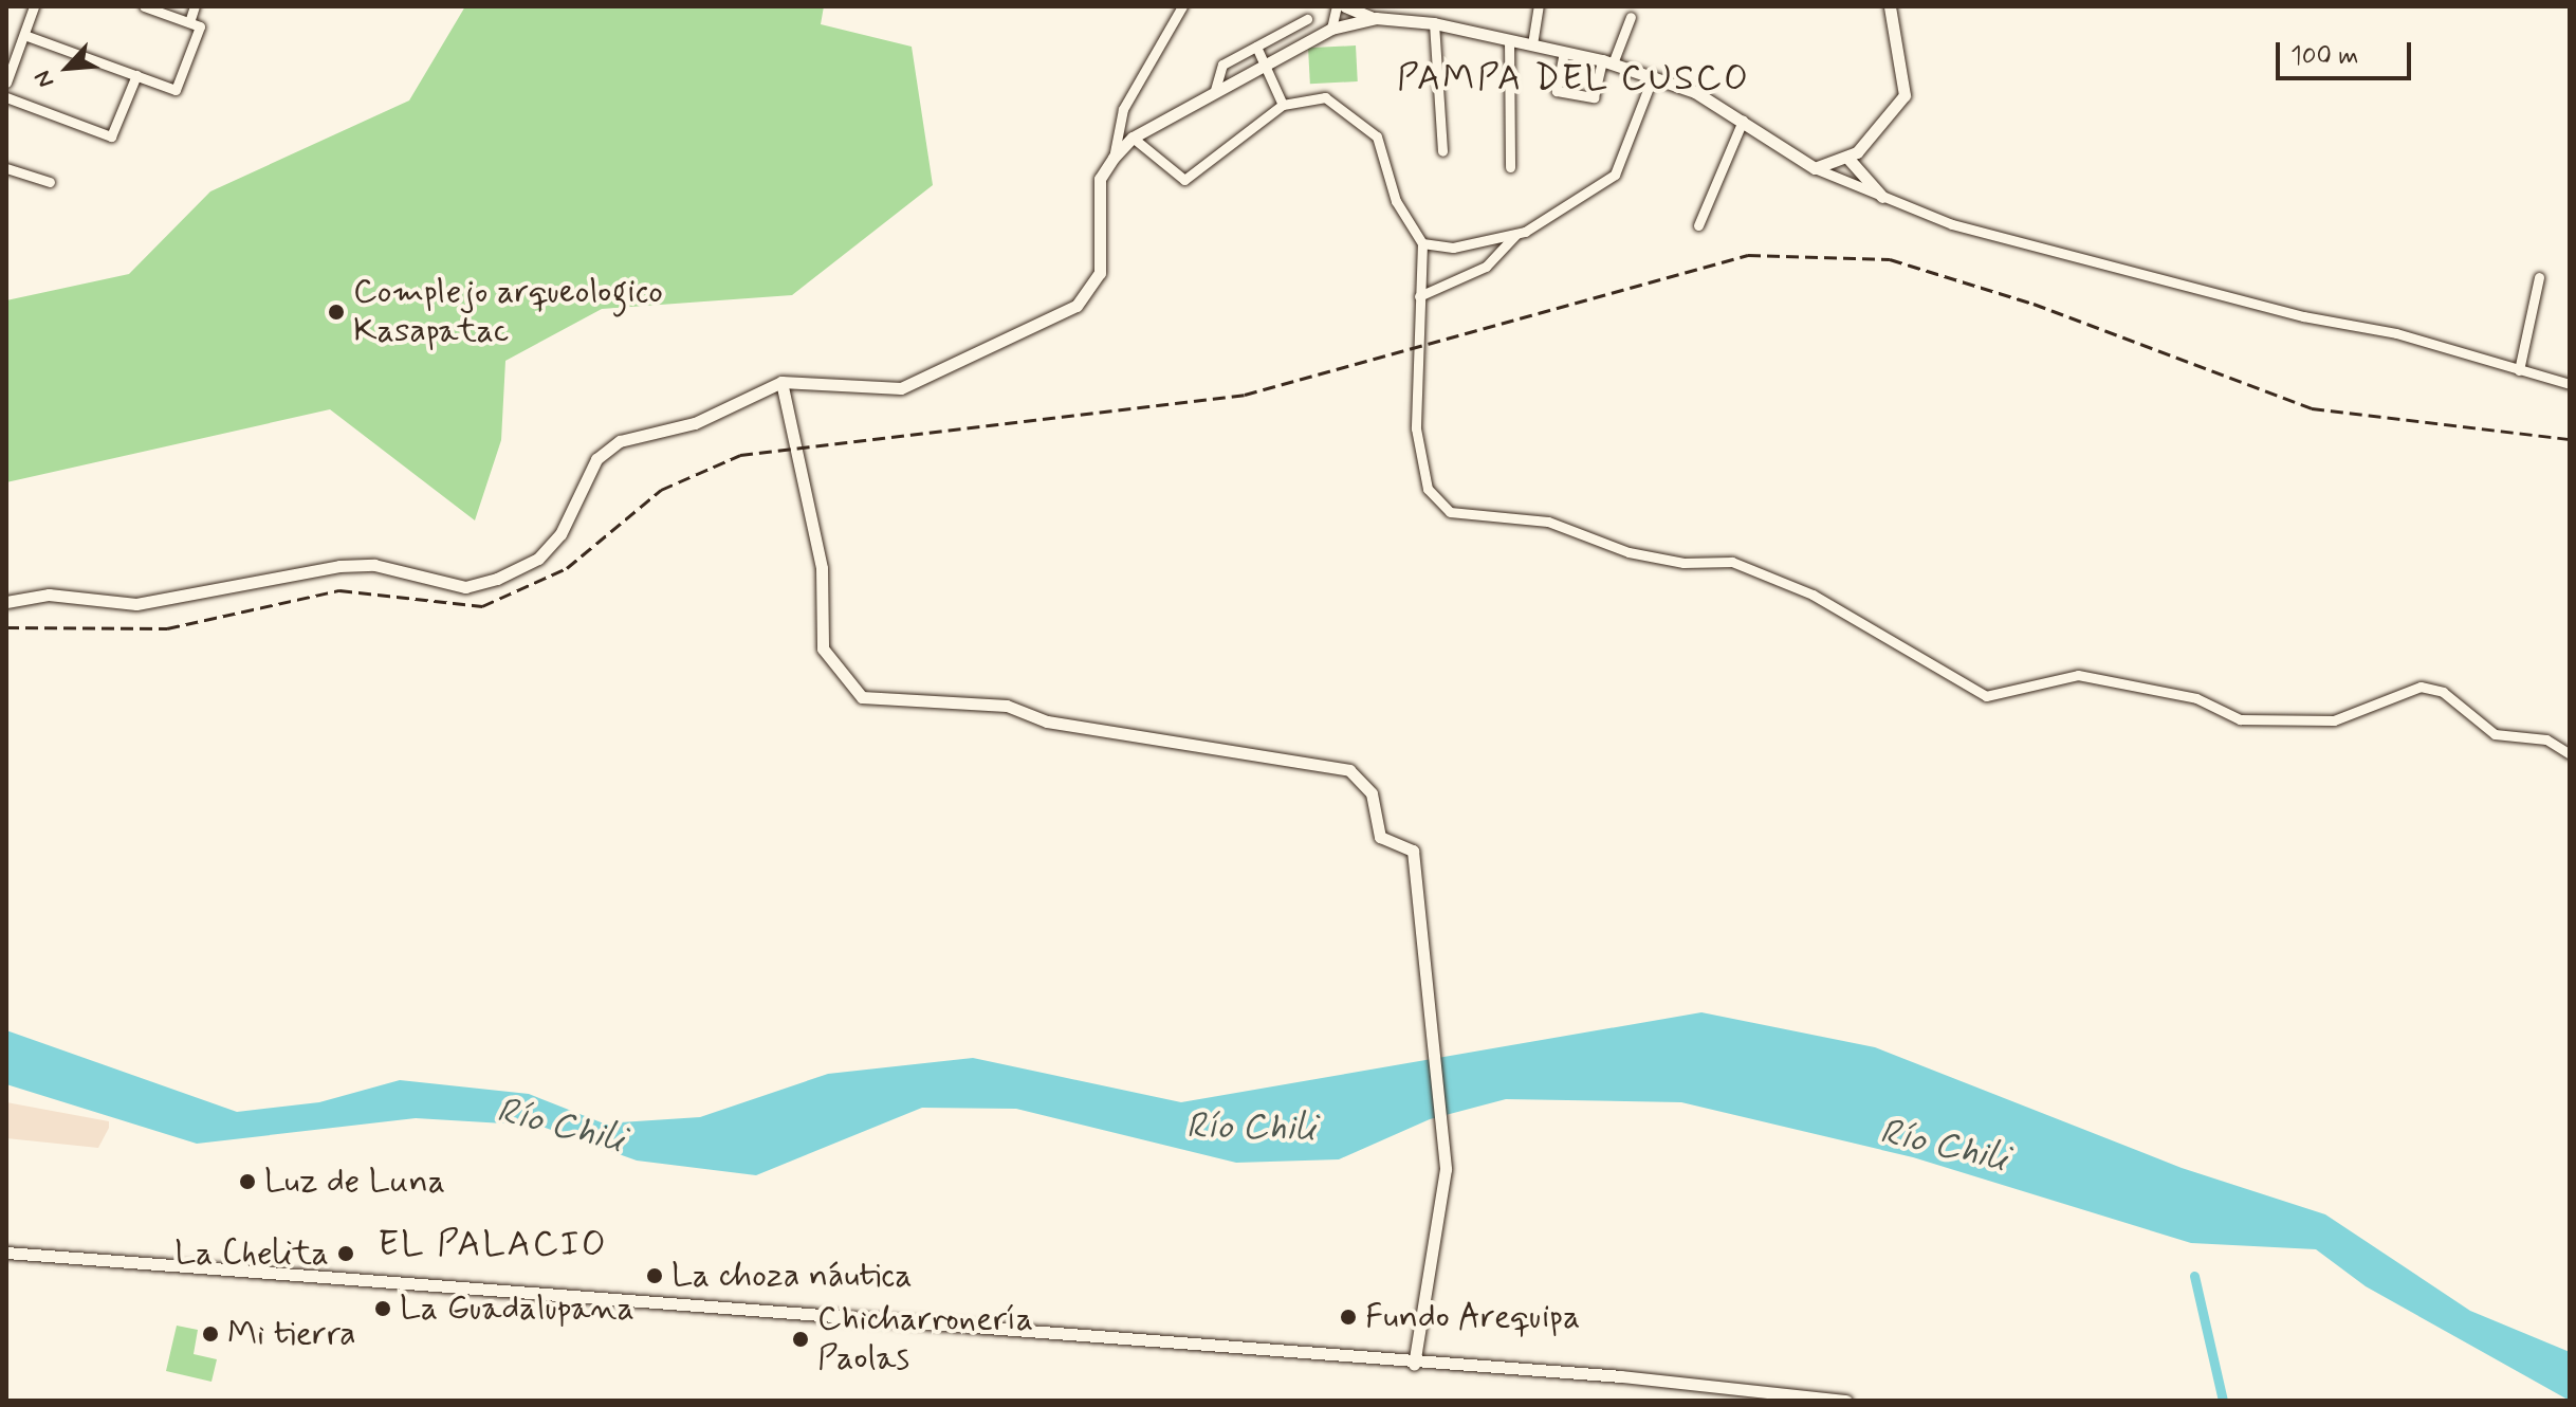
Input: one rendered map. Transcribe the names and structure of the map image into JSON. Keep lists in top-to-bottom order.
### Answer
{
  "districts": ["PAMPA DEL CUSCO", "EL PALACIO"],
  "water": ["Río Chili"],
  "places": [
    "Complejo arqueologico Kasapatac",
    "Luz de Luna",
    "La Chelita",
    "La choza náutica",
    "La Guadalupana",
    "Fundo Arequipa",
    "Mi tierra",
    "Chicharronería Paolas"
  ],
  "scale_bar": "100 m",
  "north": "bottom left"
}
